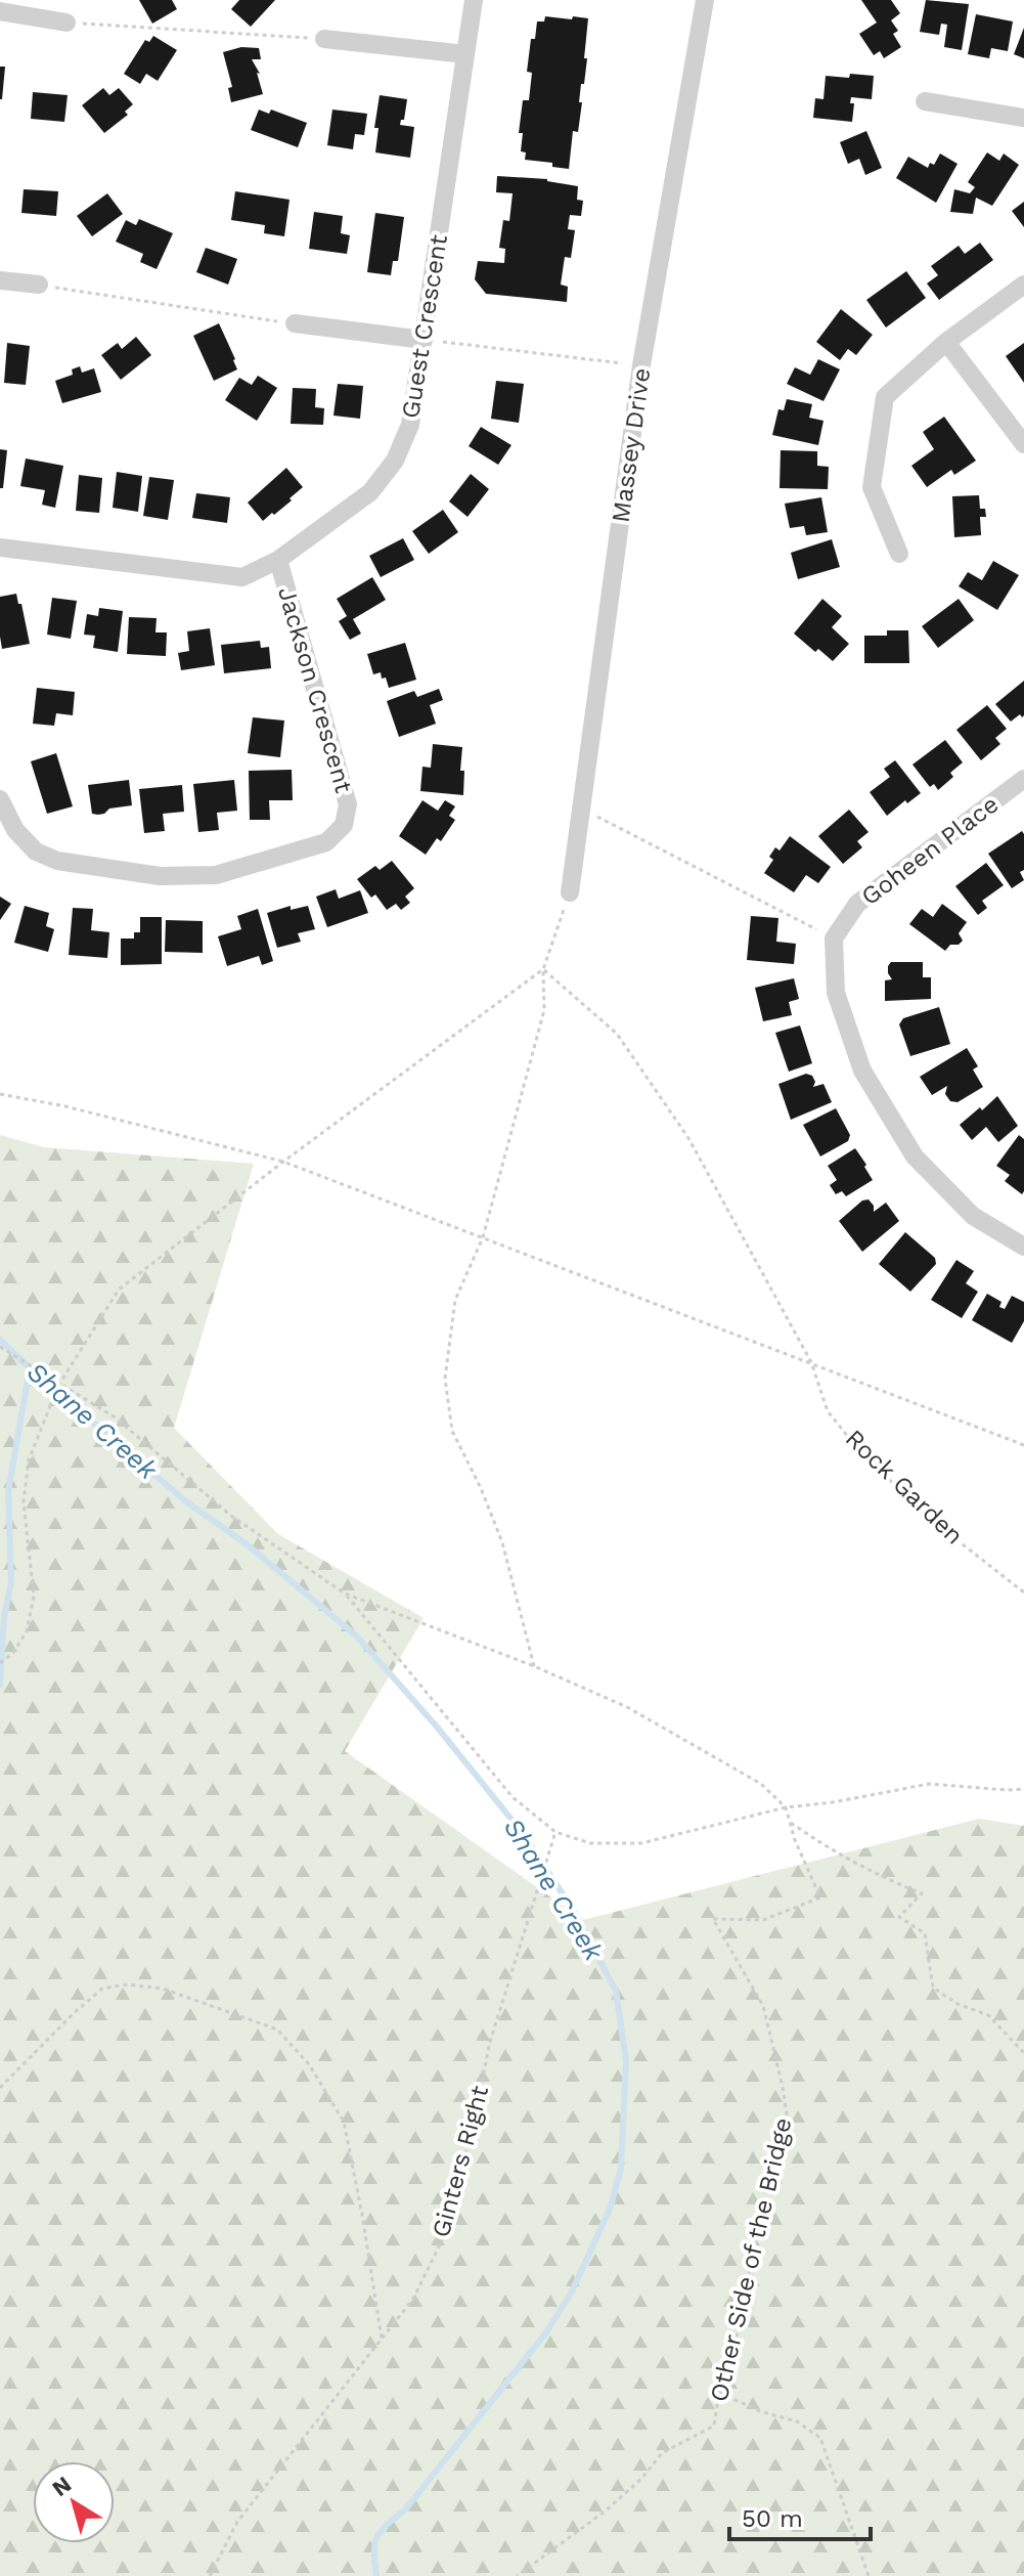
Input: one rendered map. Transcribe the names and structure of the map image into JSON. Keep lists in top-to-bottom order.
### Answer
{
  "streets": {
    "street": [
      "Guest Crescent",
      "Massey Drive",
      "Jackson Crescent",
      "Goheen Place"
    ],
    "path": ["Rock Garden", "Ginters Right", "Other Side of the Bridge"]
  },
  "crossings": [
    ["Guest Crescent", "Jackson Crescent"]
  ],
  "water": ["Shane Creek"],
  "scale_bar": "50 m",
  "north": "top left"
}
